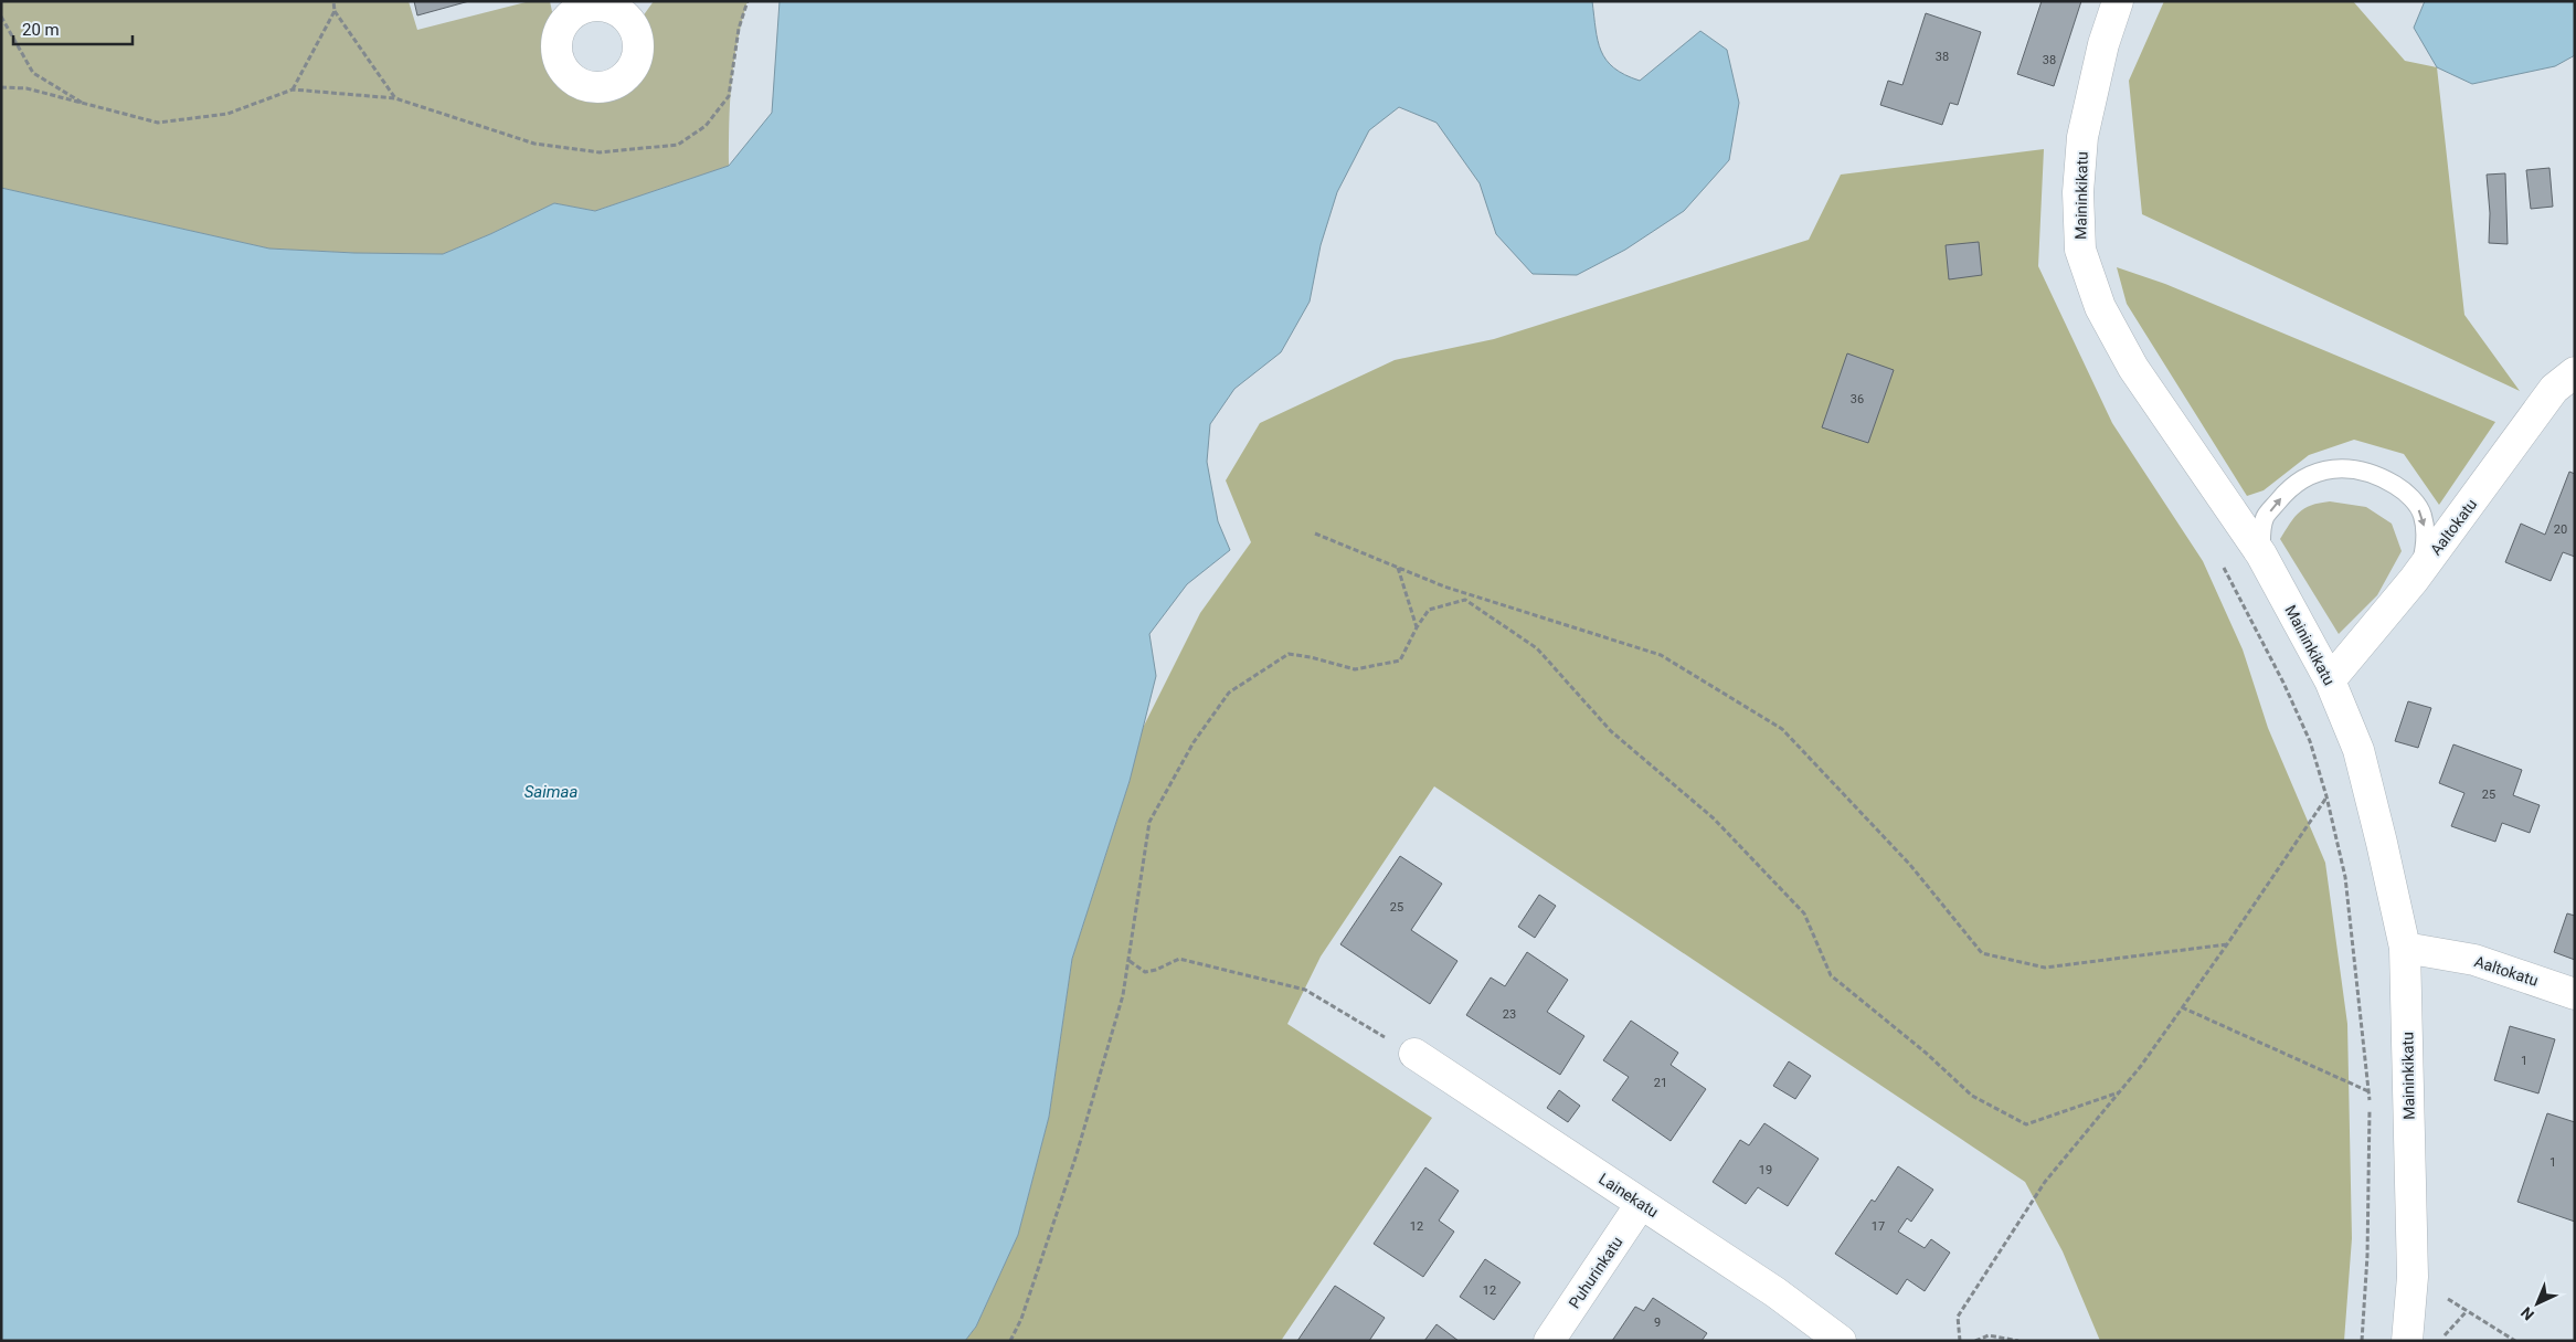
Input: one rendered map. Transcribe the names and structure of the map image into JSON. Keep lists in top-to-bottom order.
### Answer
{
  "streets": {
    "street": [
      "Maininkikatu",
      "Aaltokatu",
      "Lainekatu",
      "Puhurinkatu"
    ]
  },
  "crossings": [
    ["Maininkikatu", "Aaltokatu"],
    ["Lainekatu", "Puhurinkatu"]
  ],
  "water": ["Saimaa"],
  "house_numbers": [
    "38",
    "38",
    "36",
    "20",
    "25",
    "25",
    "23",
    "1",
    "21",
    "1",
    "19",
    "12",
    "17",
    "12",
    "9"
  ],
  "scale_bar": "20 m",
  "north": "bottom left"
}
